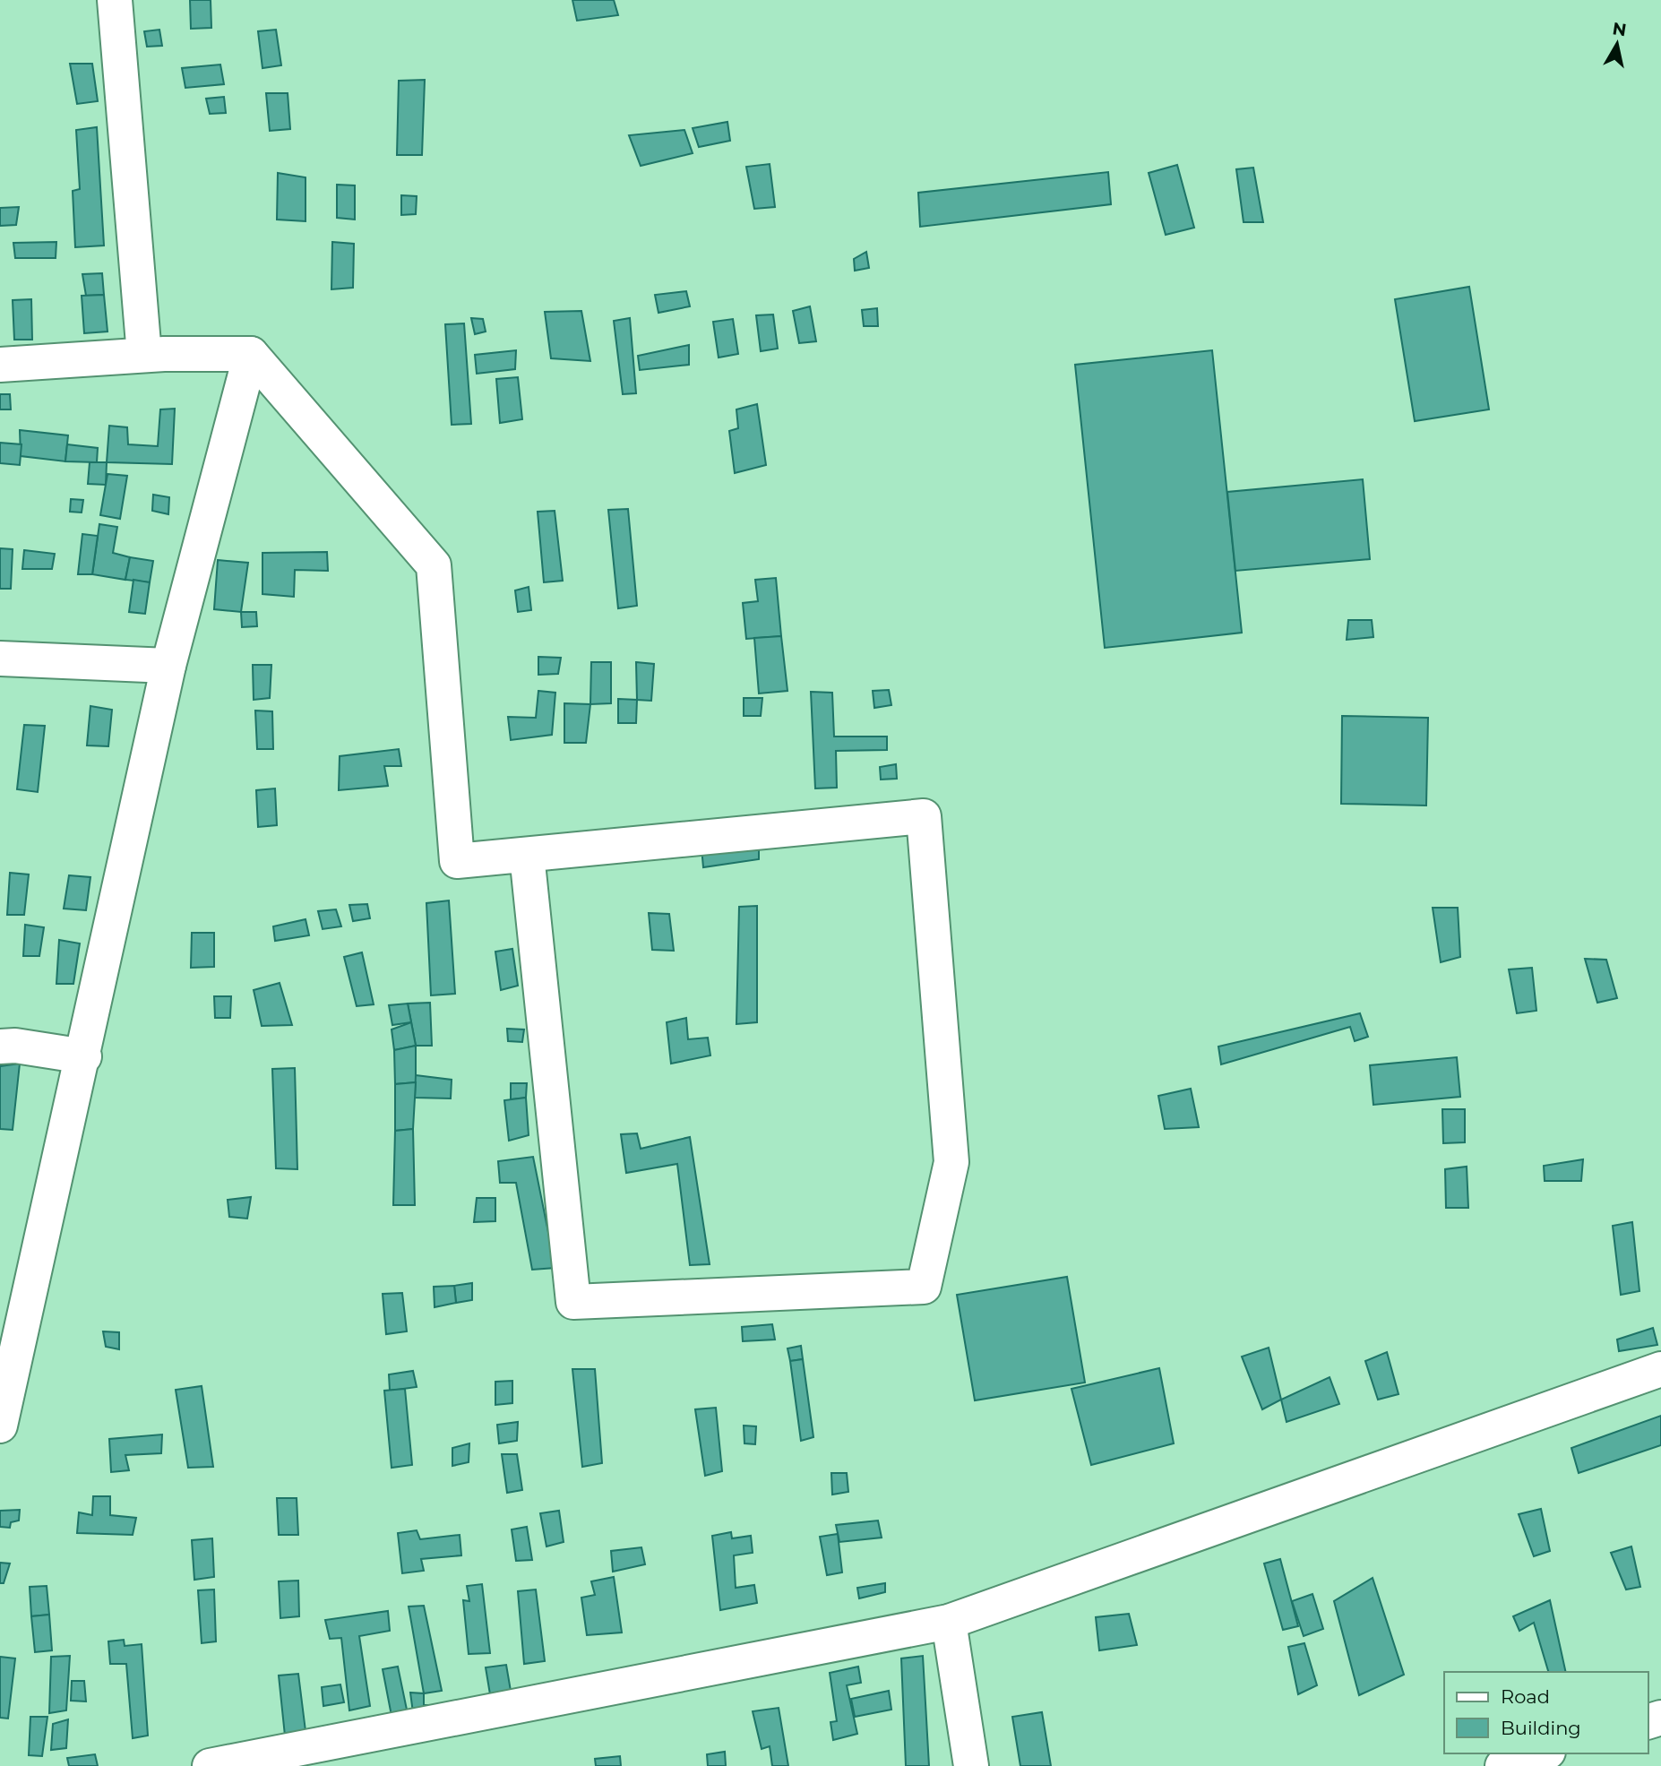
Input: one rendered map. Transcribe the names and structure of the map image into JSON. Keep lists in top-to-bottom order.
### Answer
{
  "legend": ["Road", "Building"],
  "north": "top"
}
